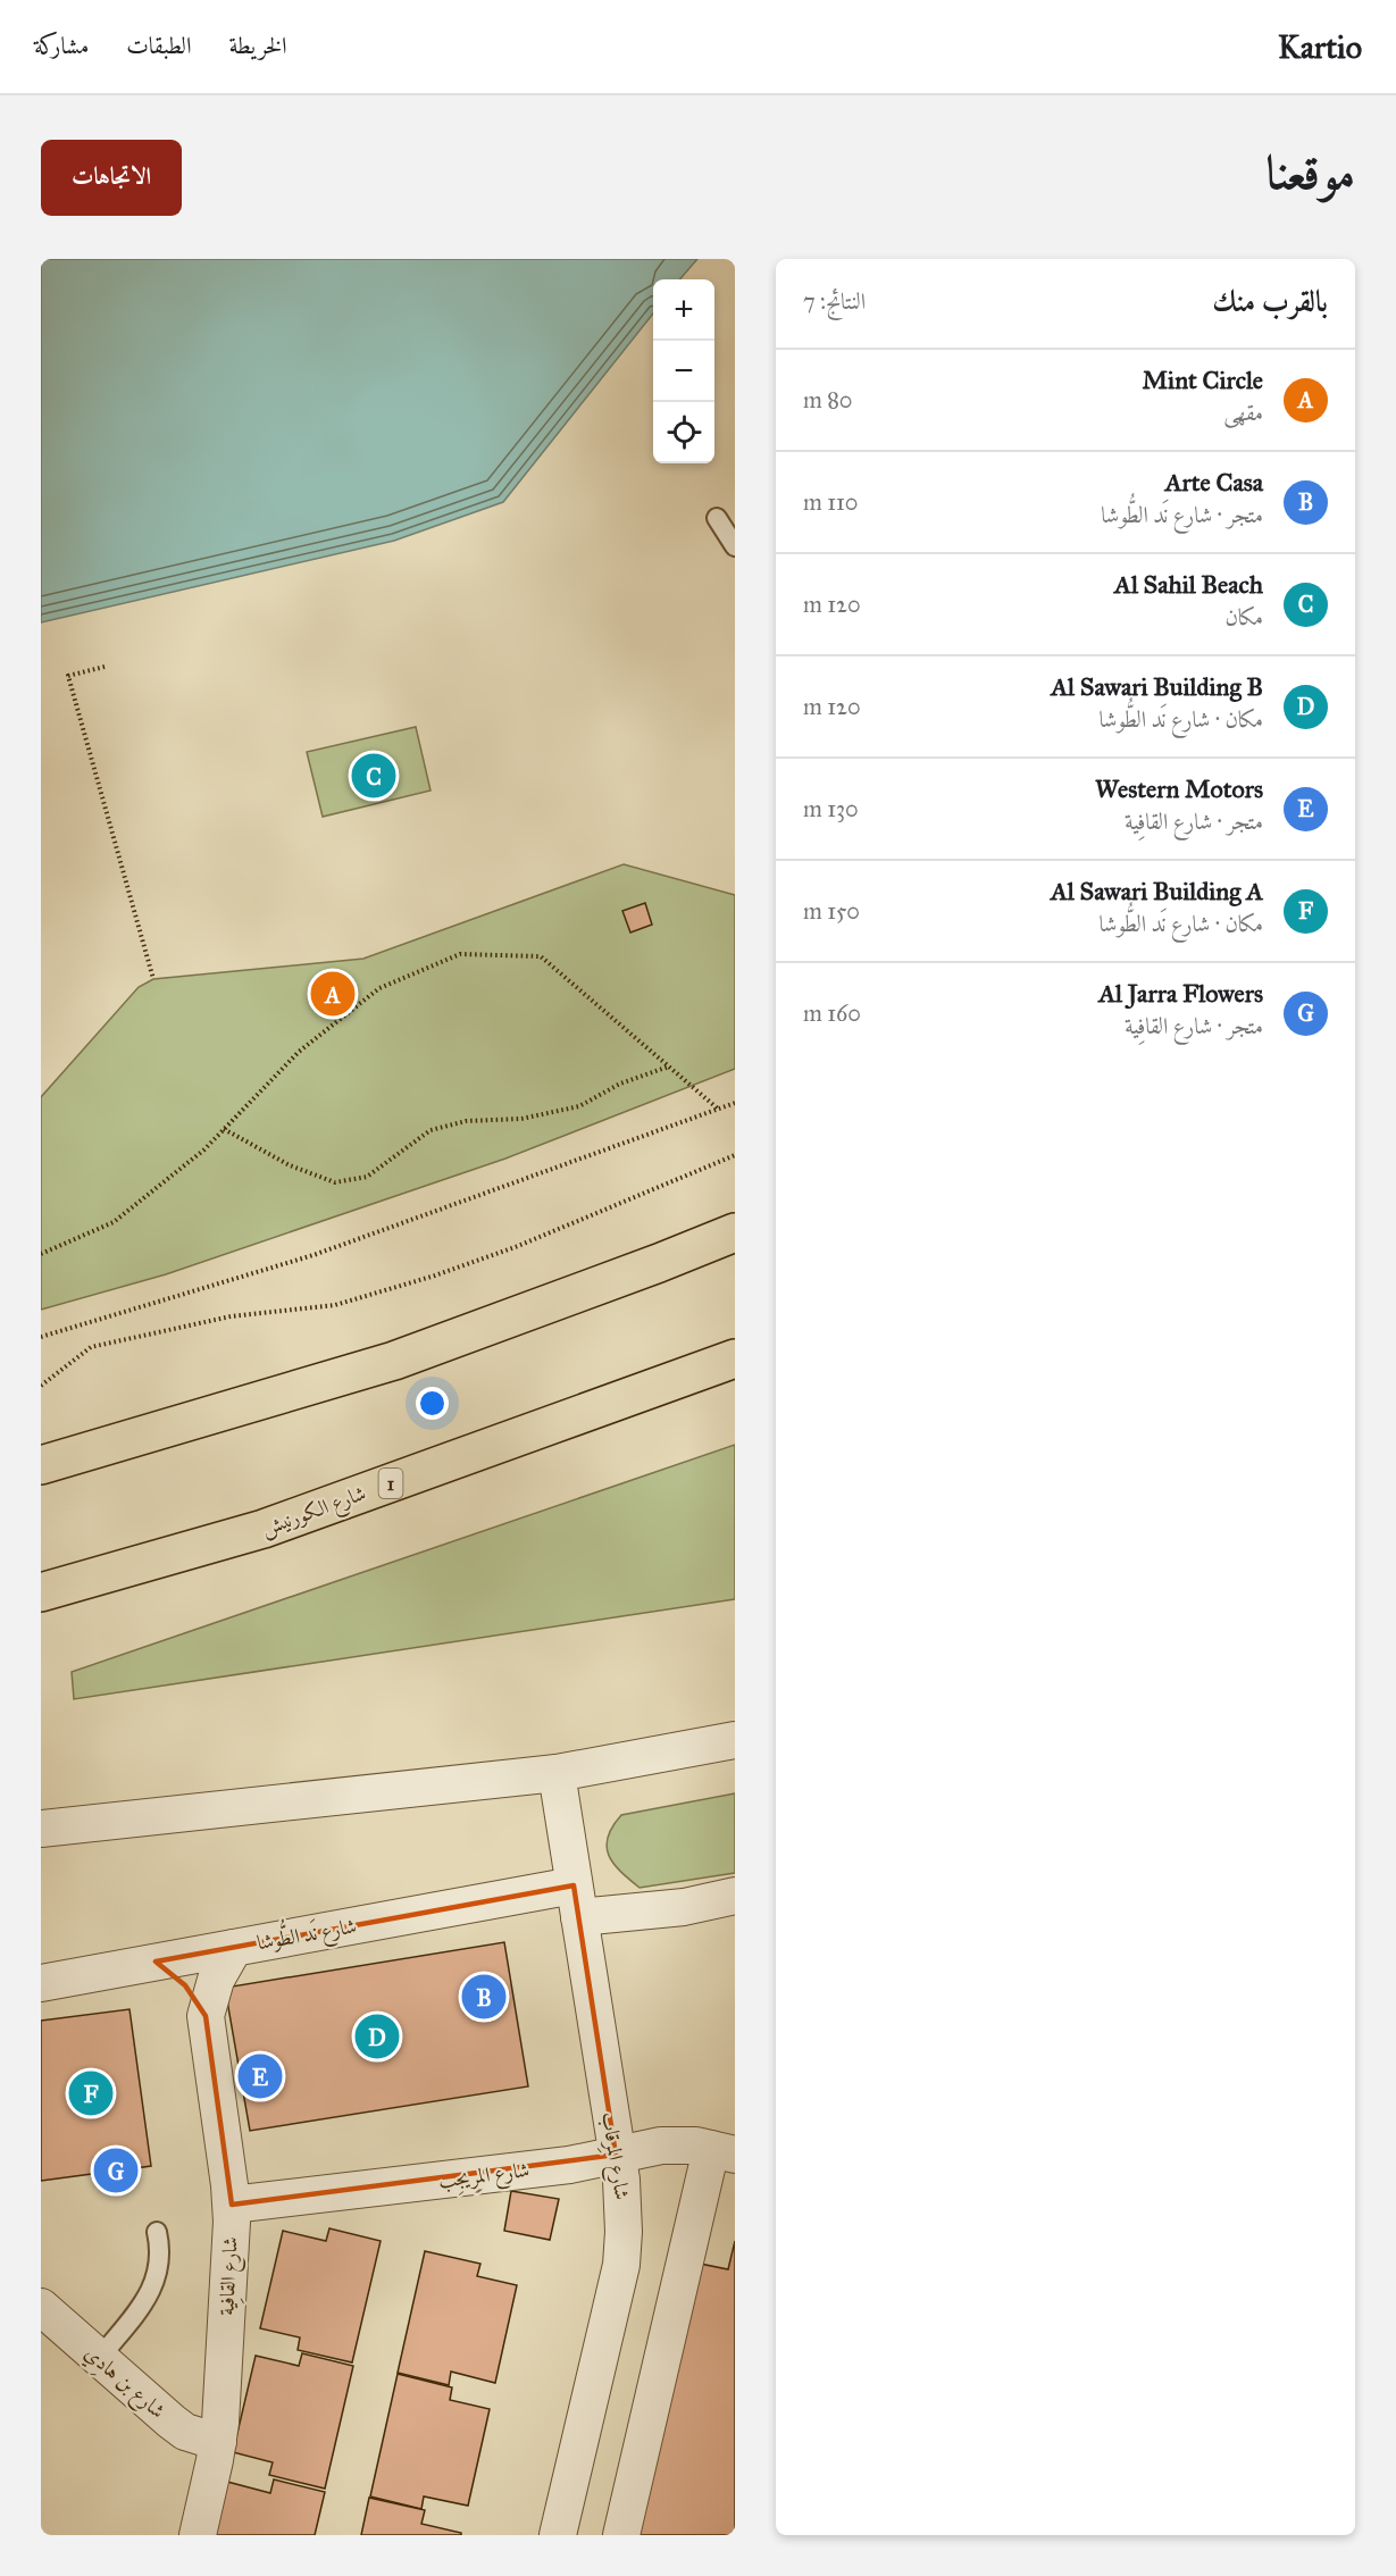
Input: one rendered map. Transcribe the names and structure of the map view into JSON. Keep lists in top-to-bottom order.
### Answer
{
  "streets": {
    "highway": ["1", "شارع الكورنيش"],
    "street": [
      "شارع نَد الطُّوشا",
      "شارع المِرقاب",
      "شارع المِرِيجِب",
      "شارع القافِية",
      "شارع بن هادِي"
    ]
  },
  "crossings": [
    ["شارع نَد الطُّوشا", "شارع المِرقاب"],
    ["شارع نَد الطُّوشا", "شارع القافِية"],
    ["شارع المِرقاب", "شارع المِرِيجِب"],
    ["شارع المِرِيجِب", "شارع القافِية"],
    ["شارع القافِية", "شارع بن هادِي"]
  ],
  "page": {
    "header": "Kartio",
    "nav": ["الخريطة", "الطبقات", "مشاركة"],
    "title": "موقعنا",
    "buttons": "الاتجاهات",
    "heading": ["بالقرب منك", "النتائج: 7"],
    "map_buttons": ["+", "−"],
    "list": [
      {
        "mark": "A",
        "name": "Mint Circle",
        "note": "مقهى",
        "value": "80 m"
      },
      {
        "mark": "B",
        "name": "Arte Casa",
        "note": "متجر · شارع نَد الطُّوشا",
        "value": "110 m"
      },
      {
        "mark": "C",
        "name": "Al Sahil Beach",
        "note": "مكان",
        "value": "120 m"
      },
      {
        "mark": "D",
        "name": "Al Sawari Building B",
        "note": "مكان · شارع نَد الطُّوشا",
        "value": "120 m"
      },
      {
        "mark": "E",
        "name": "Western Motors",
        "note": "متجر · شارع القافِية",
        "value": "130 m"
      },
      {
        "mark": "F",
        "name": "Al Sawari Building A",
        "note": "مكان · شارع نَد الطُّوشا",
        "value": "150 m"
      },
      {
        "mark": "G",
        "name": "Al Jarra Flowers",
        "note": "متجر · شارع القافِية",
        "value": "160 m"
      }
    ],
    "pins": [
      "C",
      "A",
      "B",
      "D",
      "E",
      "F",
      "G"
    ]
  }
}
